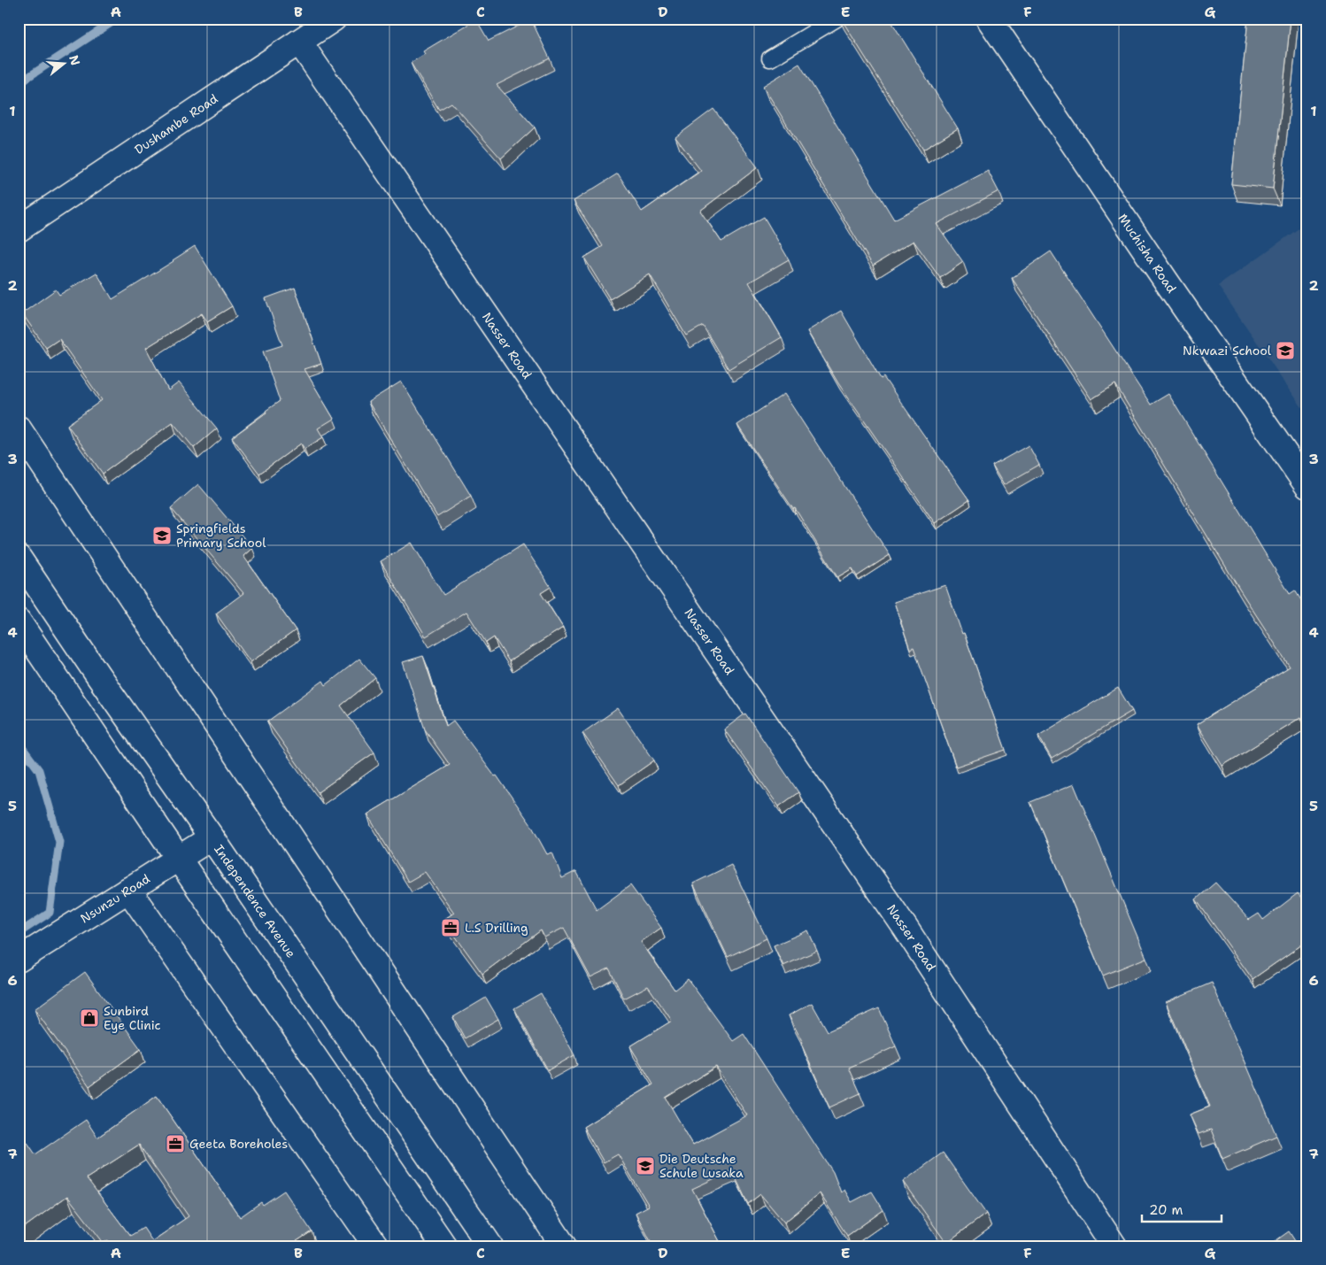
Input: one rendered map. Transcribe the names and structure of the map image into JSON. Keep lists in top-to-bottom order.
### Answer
{
  "streets": {
    "street": [
      "Dushambe Road",
      "Muchisha Road",
      "Nasser Road",
      "Nsunzu Road",
      "Independence Avenue"
    ]
  },
  "crossings": [
    ["Dushambe Road", "Nasser Road"],
    ["Nsunzu Road", "Independence Avenue"]
  ],
  "places": {
    "school or university": ["Nkwazi School", "Springfields Primary School", "Die Deutsche Schule Lusaka"],
    "office": ["L.S Drilling", "Geeta Boreholes"],
    "shop": ["Sunbird Eye Clinic"]
  },
  "scale_bar": "20 m",
  "north": "right",
  "grid": {
    "columns": [
      "A",
      "B",
      "C",
      "D",
      "E",
      "F",
      "G"
    ],
    "rows": [
      "1",
      "2",
      "3",
      "4",
      "5",
      "6",
      "7"
    ]
  }
}
